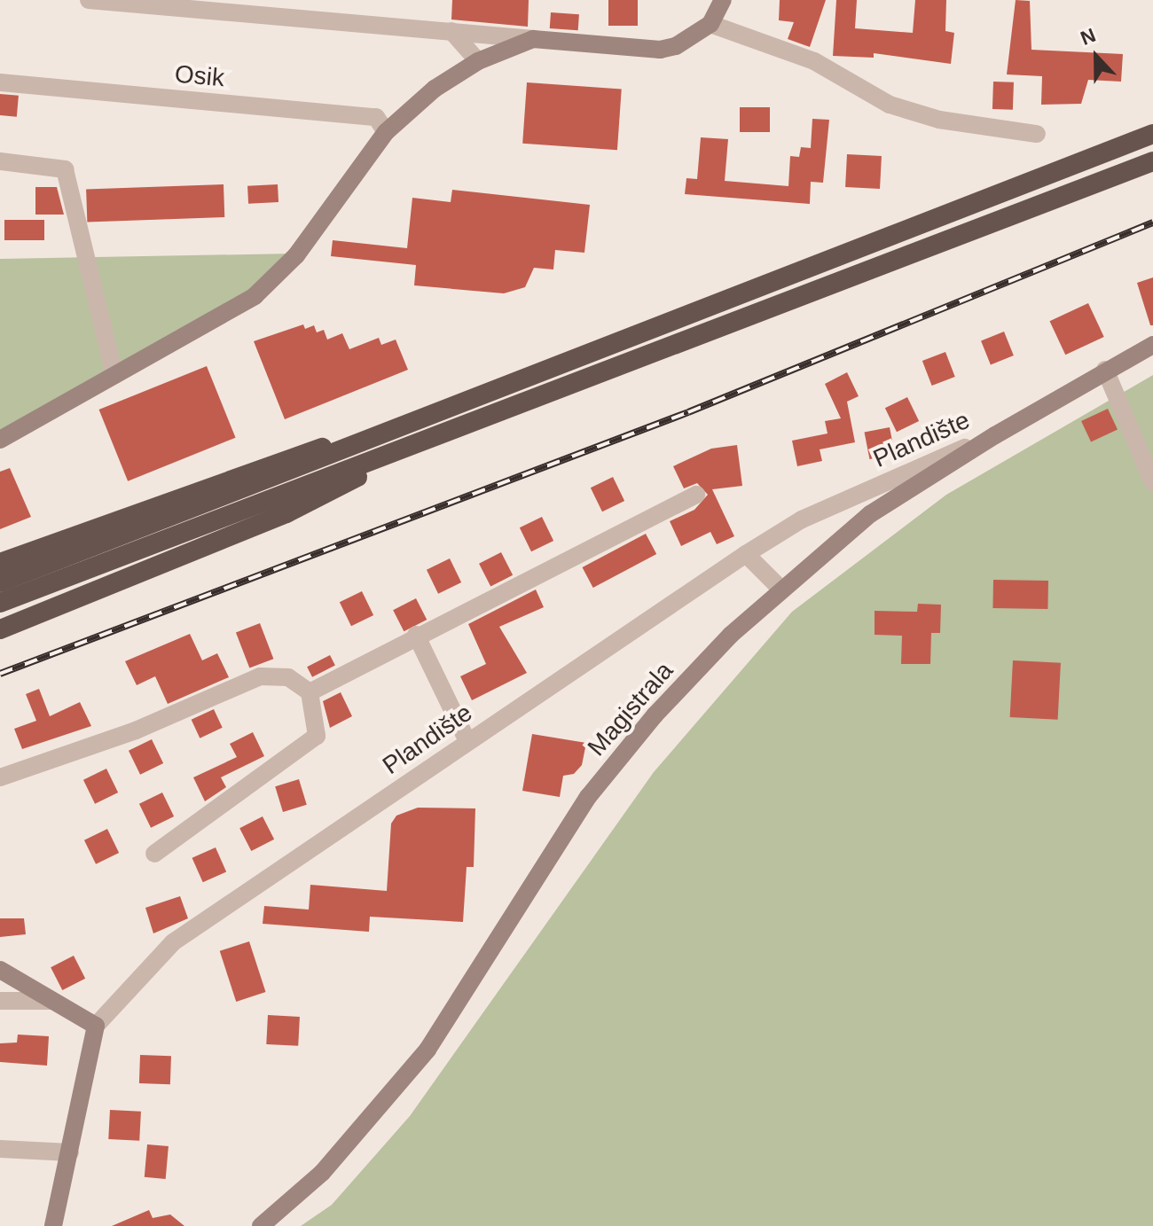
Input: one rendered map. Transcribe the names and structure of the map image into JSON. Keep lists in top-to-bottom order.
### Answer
{
  "streets": {
    "main road": ["Magistrala"],
    "street": ["Osik", "Plandište"]
  },
  "crossings": [
    ["Plandište", "Magistrala"]
  ],
  "north": "top"
}
